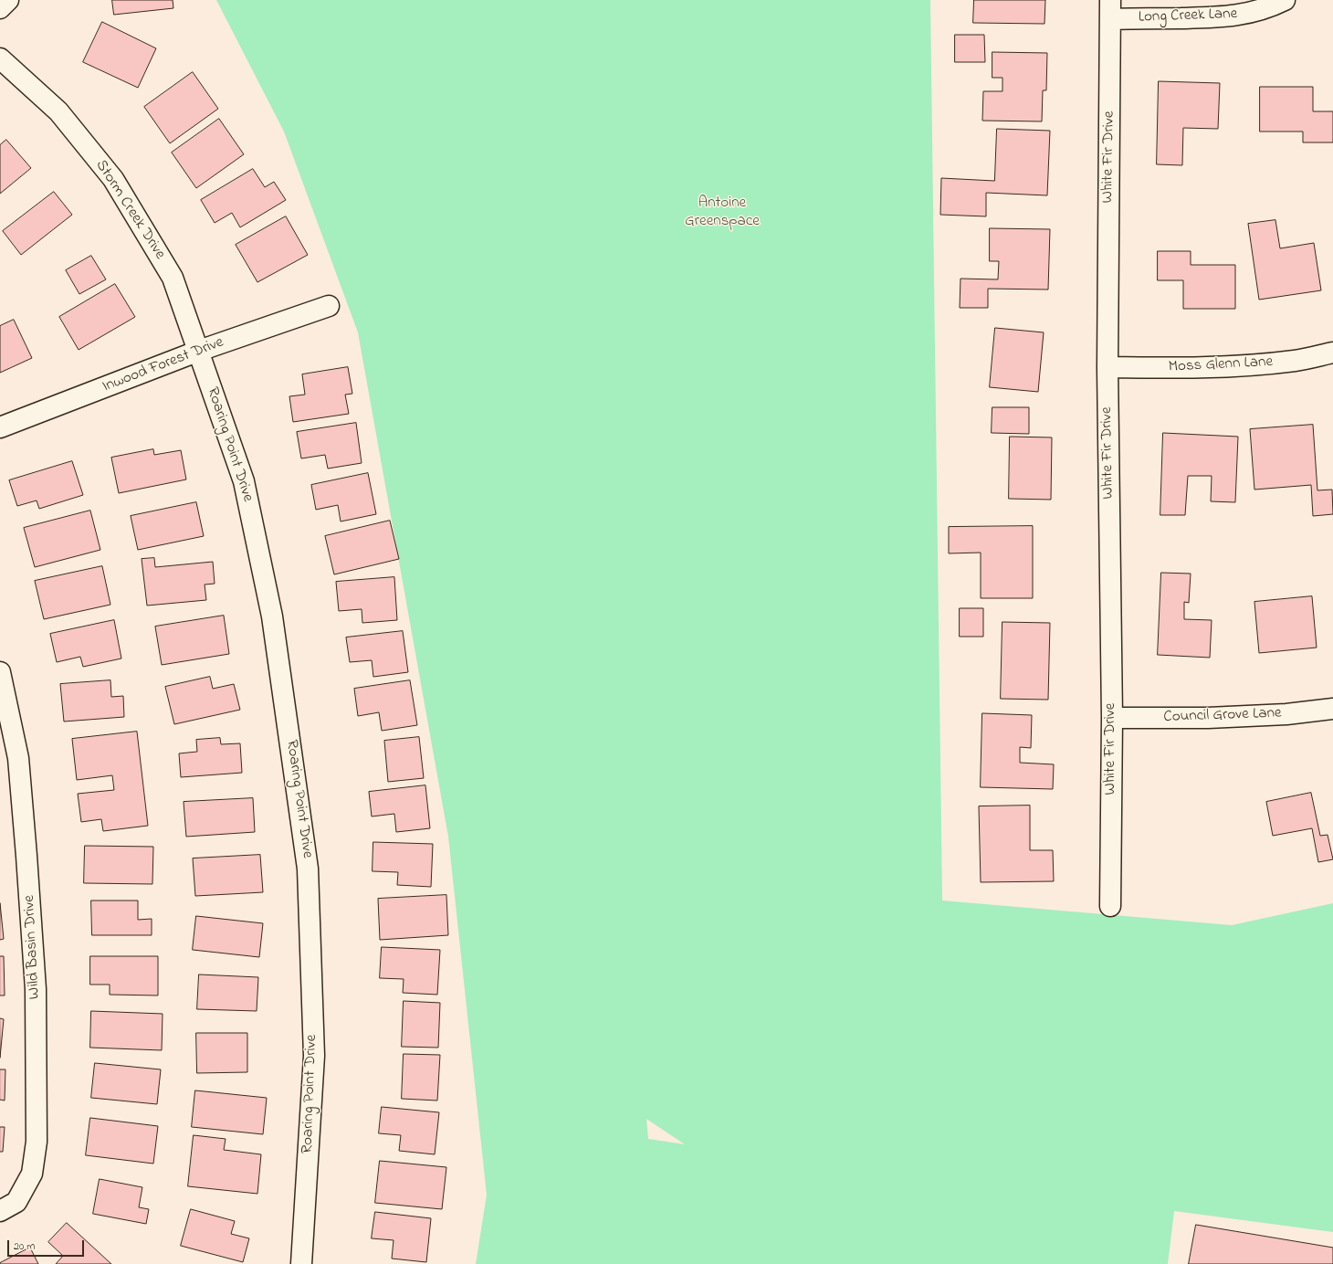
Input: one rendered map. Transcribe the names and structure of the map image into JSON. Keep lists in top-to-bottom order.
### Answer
{
  "streets": {
    "street": [
      "Long Creek Lane",
      "White Fir Drive",
      "Storm Creek Drive",
      "Inwood Forest Drive",
      "Moss Glenn Lane",
      "Roaring Point Drive",
      "Council Grove Lane",
      "Wild Basin Drive"
    ]
  },
  "crossings": [
    ["Long Creek Lane", "White Fir Drive"],
    ["White Fir Drive", "Moss Glenn Lane"],
    ["White Fir Drive", "Council Grove Lane"],
    ["Storm Creek Drive", "Inwood Forest Drive"],
    ["Storm Creek Drive", "Roaring Point Drive"],
    ["Inwood Forest Drive", "Roaring Point Drive"]
  ],
  "parks": ["Antoine Greenspace"],
  "scale_bar": "20 m"
}
